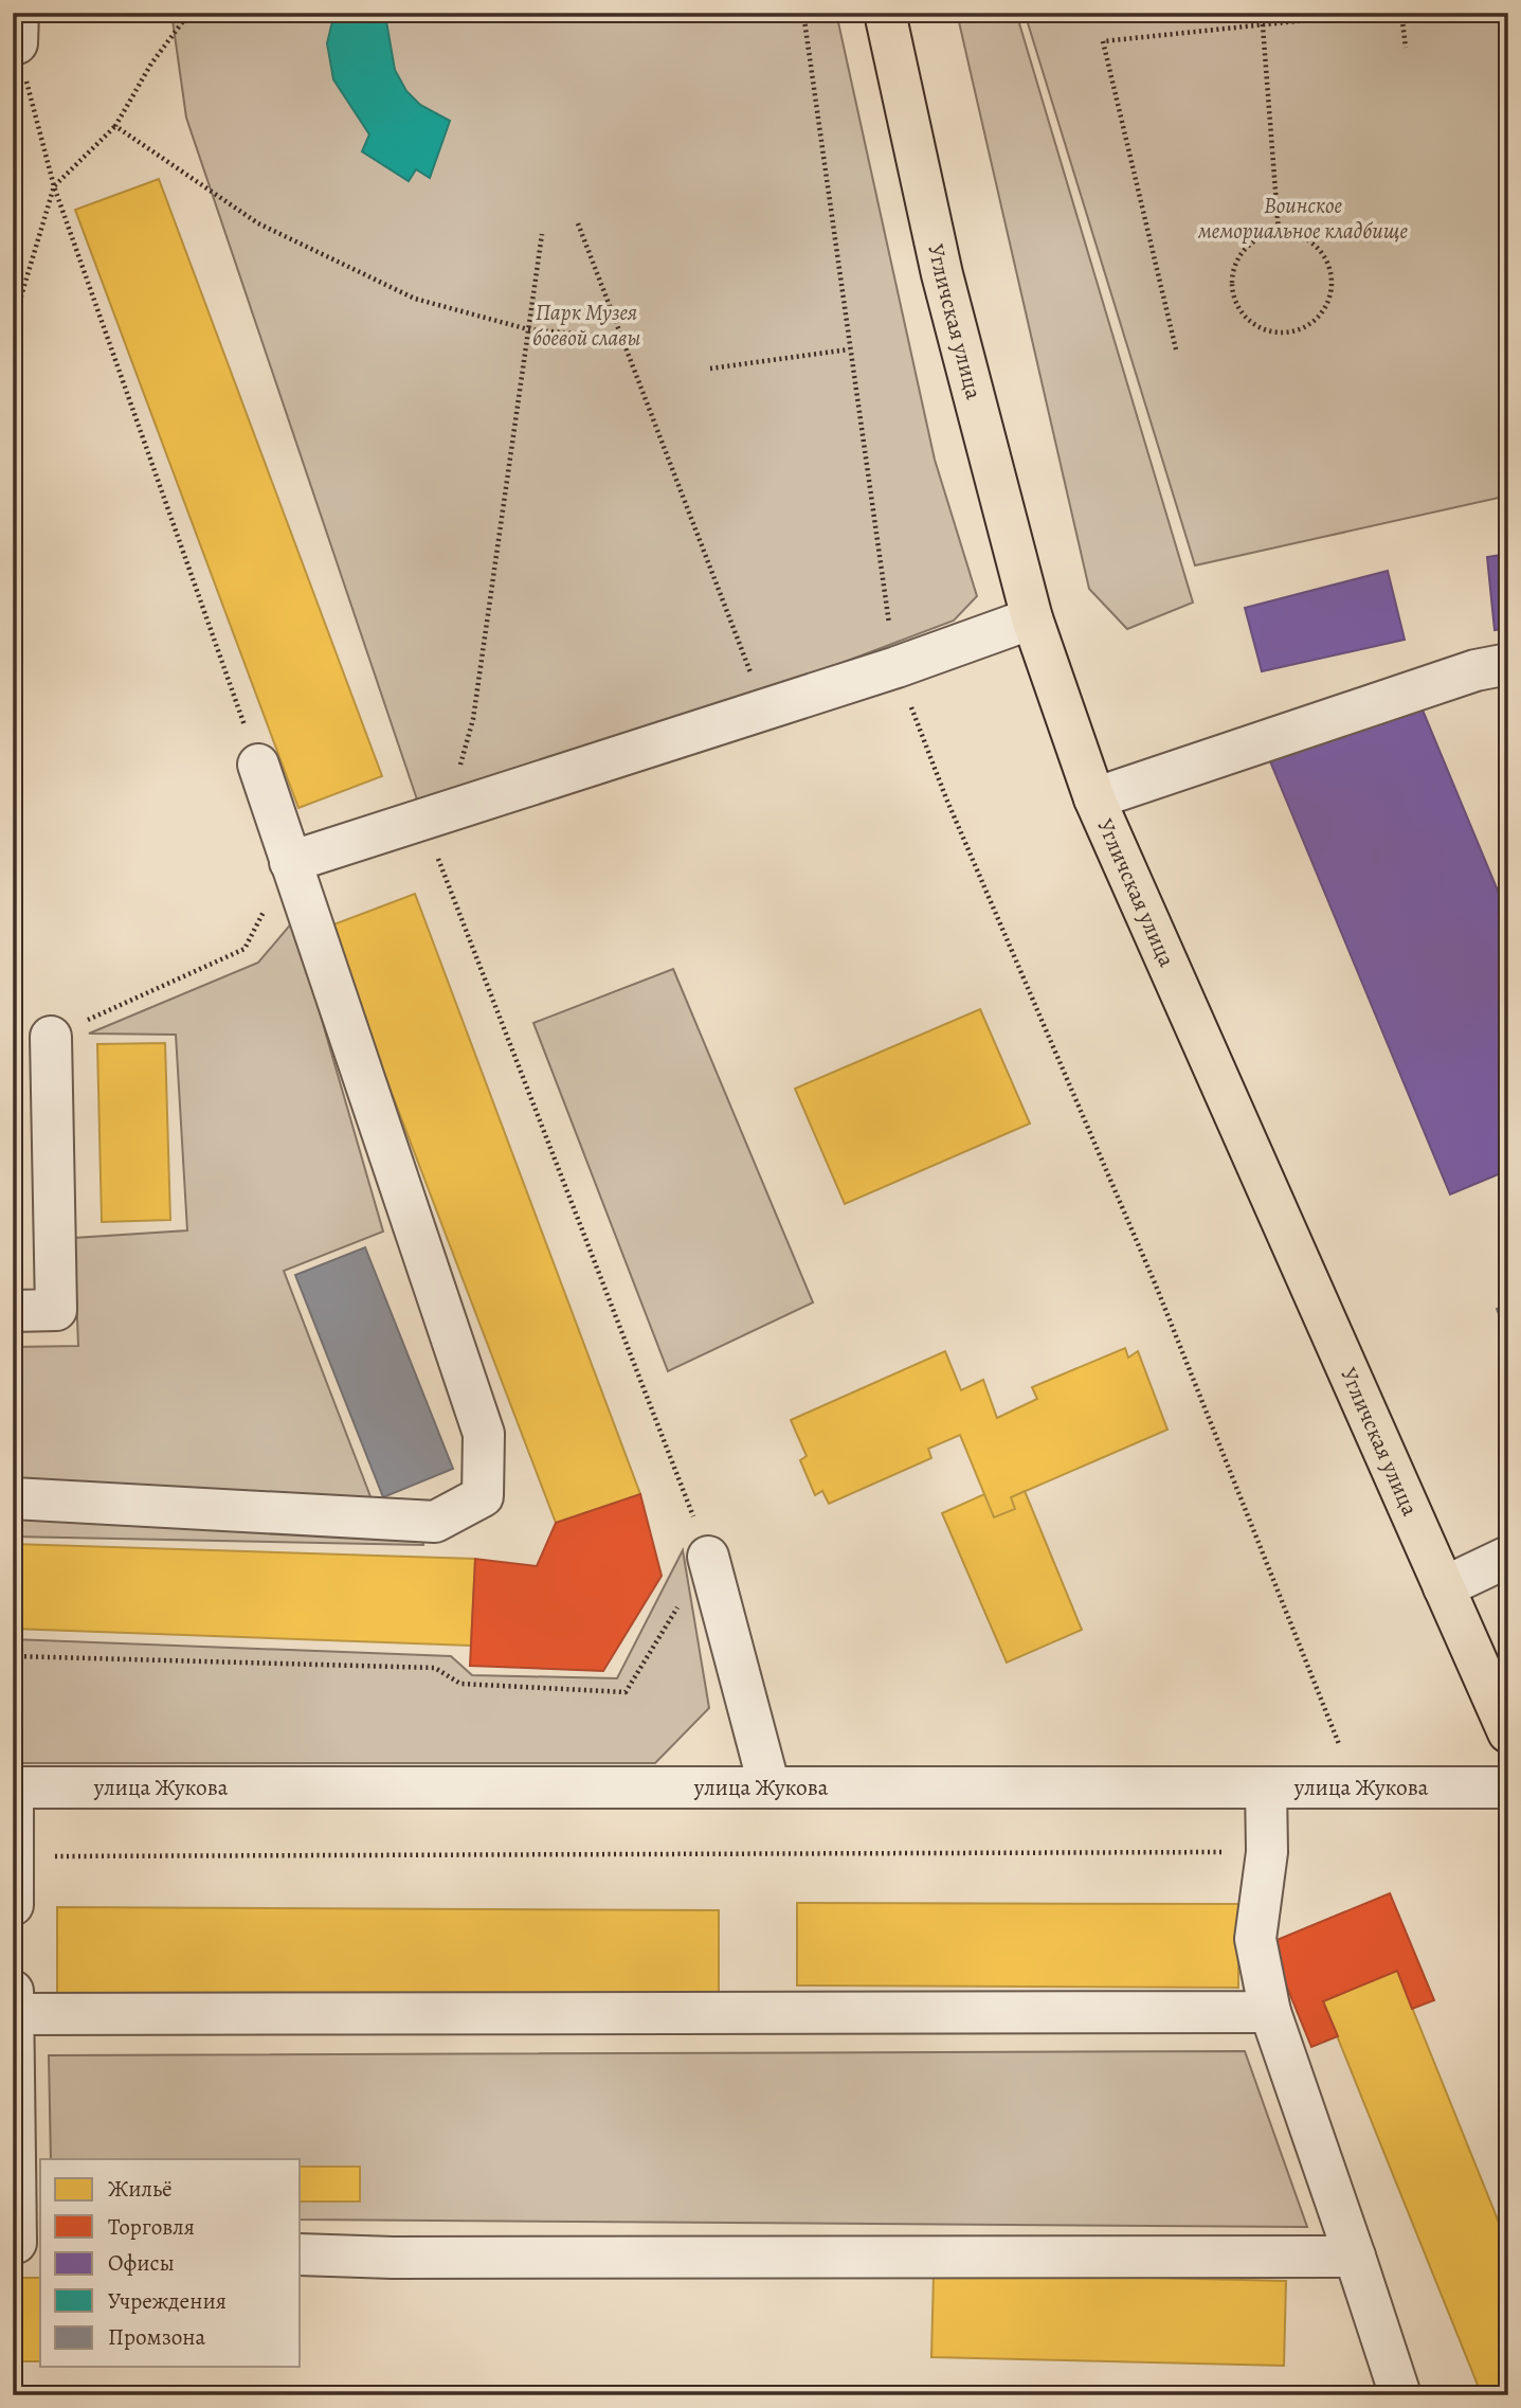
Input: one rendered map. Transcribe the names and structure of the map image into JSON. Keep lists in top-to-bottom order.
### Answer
{
  "streets": {
    "main road": ["Угличская улица"],
    "street": ["улица Жукова"]
  },
  "parks": ["Воинское мемориальное кладбище", "Парк Музея боевой славы"],
  "legend": [
    "Жильё",
    "Торговля",
    "Офисы",
    "Учреждения",
    "Промзона"
  ]
}
